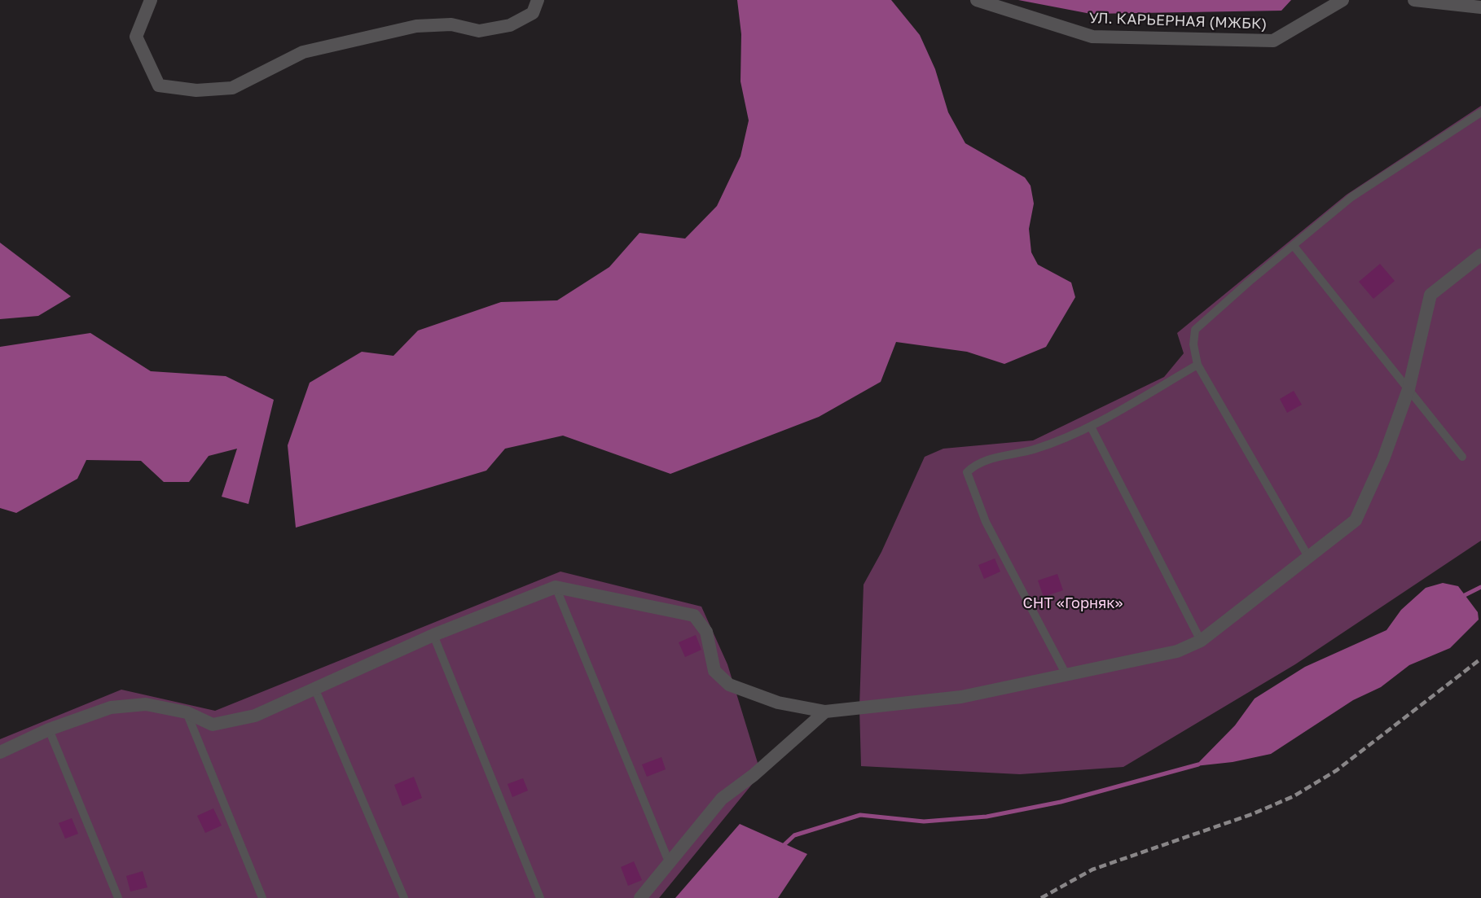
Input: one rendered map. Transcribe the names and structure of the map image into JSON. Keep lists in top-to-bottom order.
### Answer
{
  "streets": {
    "street": ["УЛ. КАРЬЕРНАЯ (МЖБК)"]
  },
  "parks": ["СНТ «Горняк»"]
}
